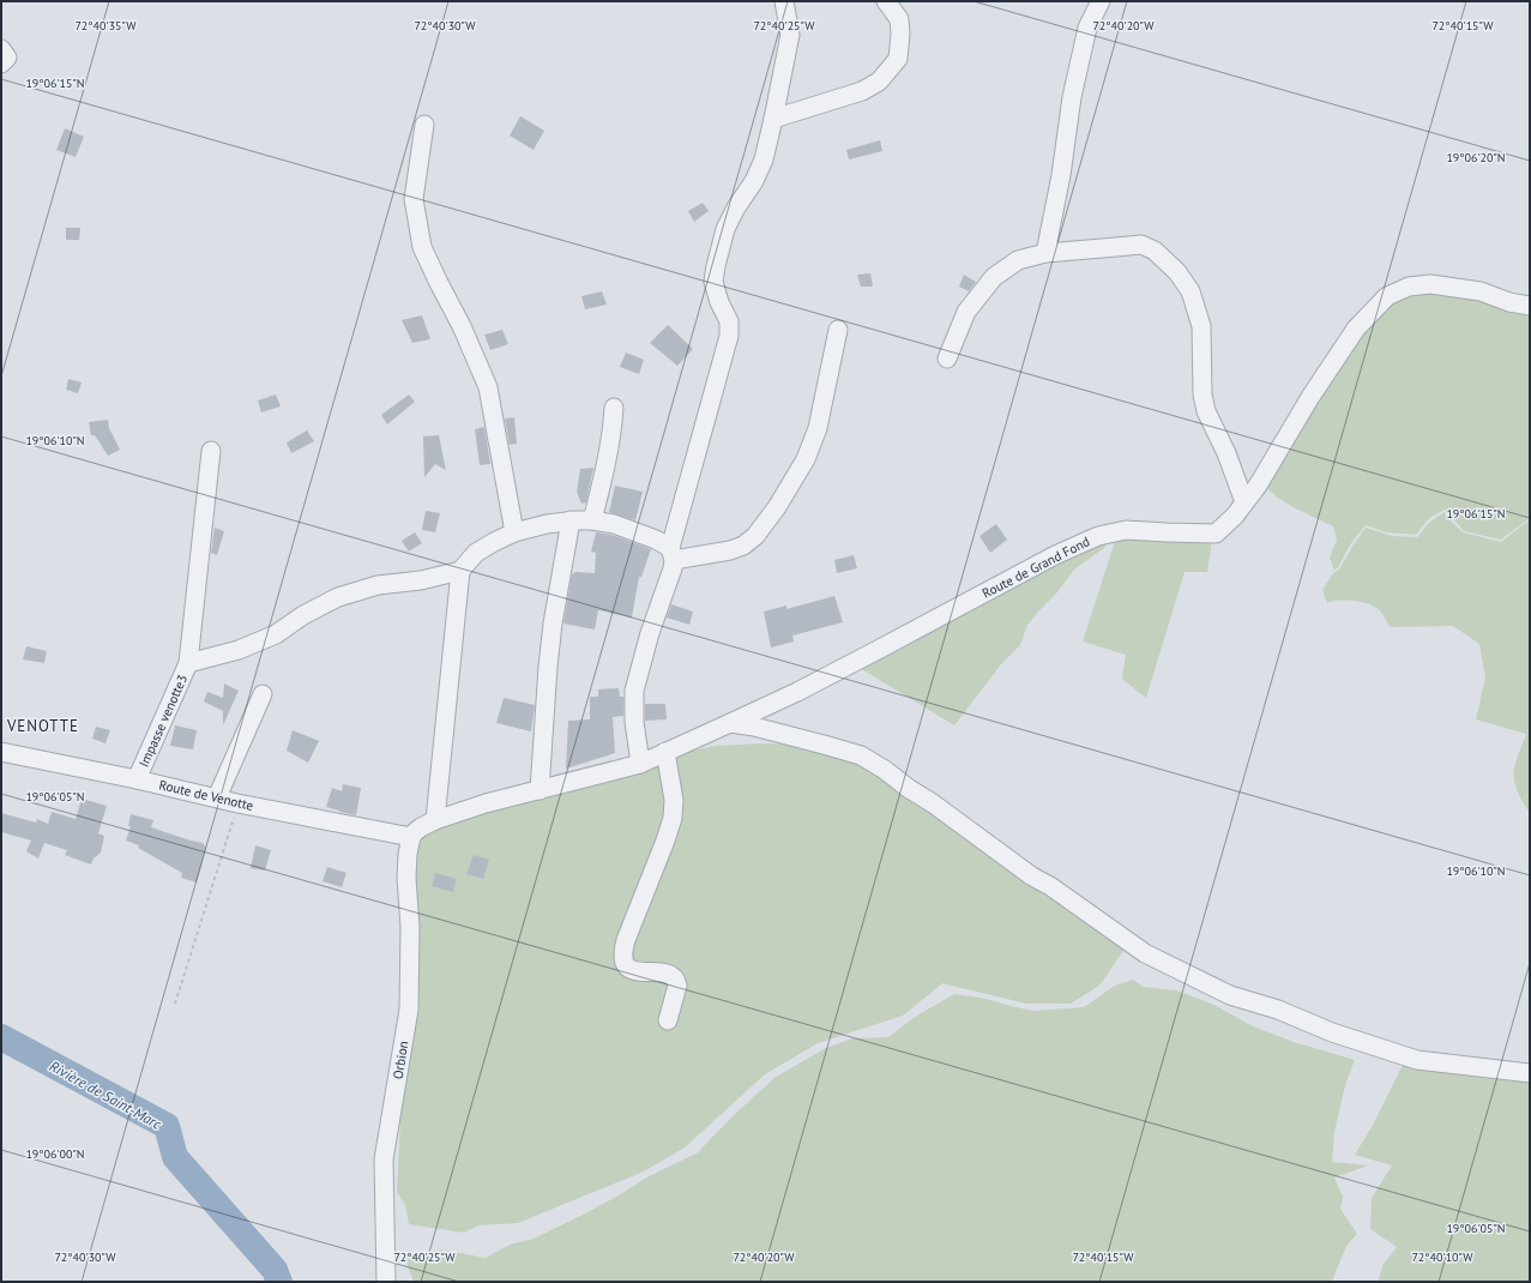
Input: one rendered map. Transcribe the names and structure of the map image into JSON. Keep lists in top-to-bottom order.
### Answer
{
  "streets": {
    "street": [
      "Route de Grand Fond",
      "Impasse venotte3",
      "Route de Venotte",
      "Orbion"
    ]
  },
  "crossings": [
    ["Route de Grand Fond", "Route de Venotte"],
    ["Route de Grand Fond", "Orbion"],
    ["Impasse venotte3", "Route de Venotte"],
    ["Route de Venotte", "Orbion"]
  ],
  "districts": ["VENOTTE"],
  "water": ["Rivière de Saint-Marc"],
  "coordinates": [
    "72°40'35\"W",
    "72°40'30\"W",
    "72°40'25\"W",
    "72°40'20\"W",
    "72°40'15\"W",
    "19°06'15\"N",
    "19°06'20\"N",
    "19°06'10\"N",
    "19°06'05\"N",
    "19°06'00\"N",
    "72°40'10\"W"
  ]
}
